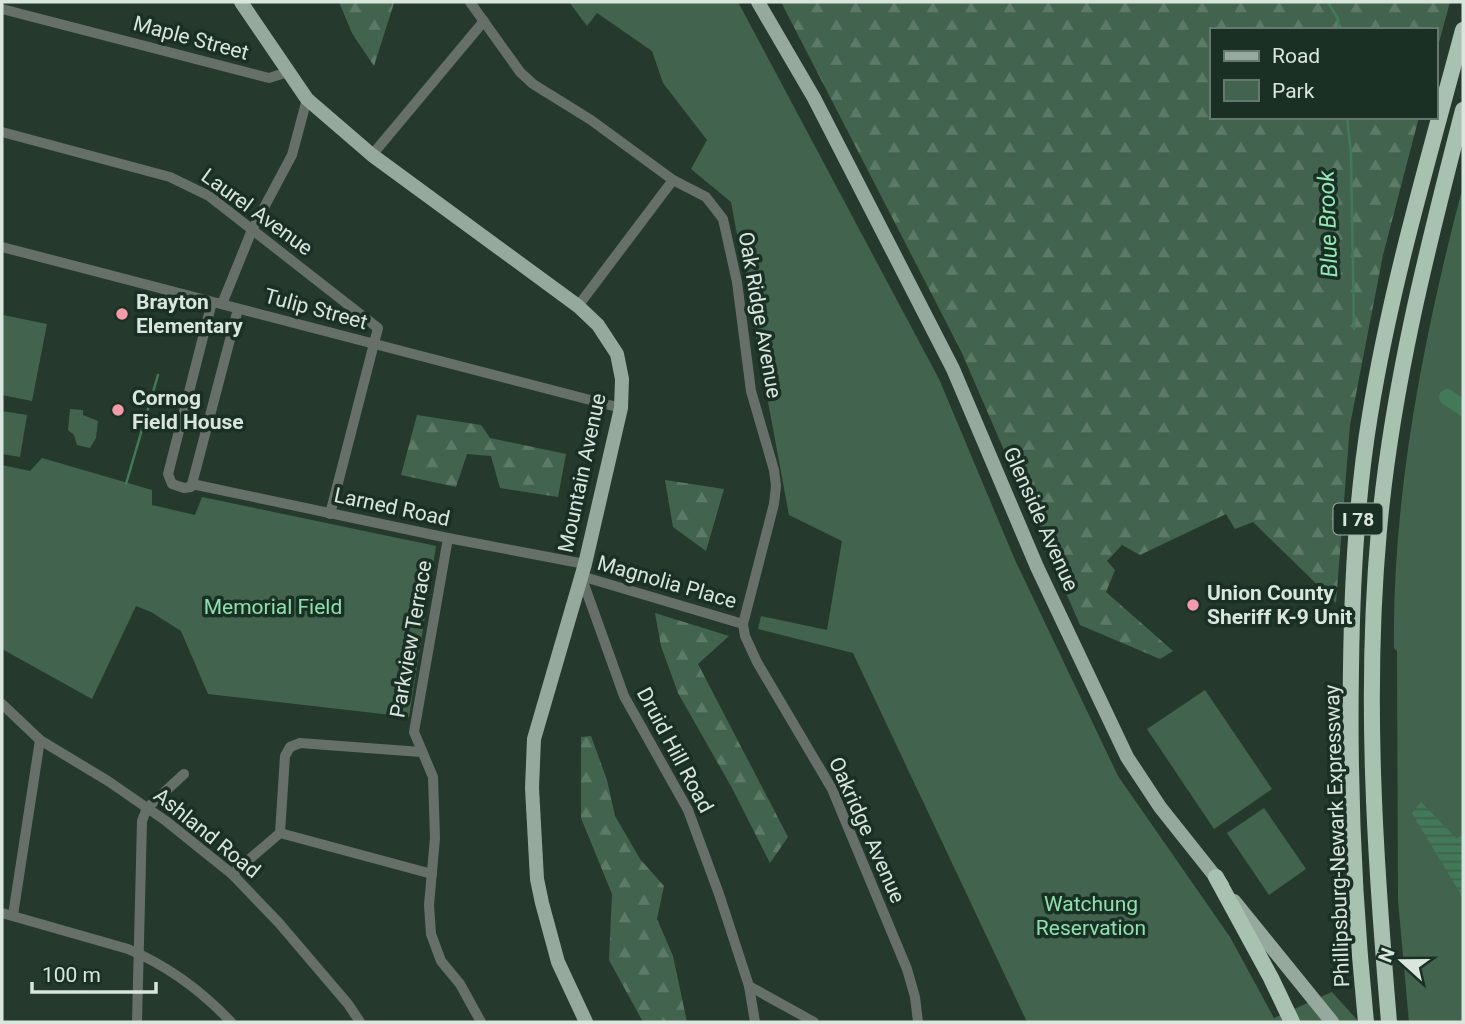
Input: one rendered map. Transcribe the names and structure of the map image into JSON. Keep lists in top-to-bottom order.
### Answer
{
  "streets": {
    "highway": ["I 78", "Phillipsburg-Newark Expressway"],
    "main road": ["Mountain Avenue", "Glenside Avenue"],
    "street": [
      "Maple Street",
      "Laurel Avenue",
      "Tulip Street",
      "Oak Ridge Avenue",
      "Larned Road",
      "Magnolia Place",
      "Parkview Terrace",
      "Druid Hill Road",
      "Oakridge Avenue",
      "Ashland Road"
    ]
  },
  "crossings": [
    ["Maple Street", "Mountain Avenue"],
    ["Laurel Avenue", "Tulip Street"],
    ["Tulip Street", "Mountain Avenue"],
    ["Tulip Street", "Larned Road"],
    ["Oak Ridge Avenue", "Magnolia Place"],
    ["Oak Ridge Avenue", "Oakridge Avenue"],
    ["Mountain Avenue", "Larned Road"],
    ["Mountain Avenue", "Magnolia Place"],
    ["Mountain Avenue", "Druid Hill Road"],
    ["Larned Road", "Magnolia Place"],
    ["Larned Road", "Parkview Terrace"],
    ["Larned Road", "Druid Hill Road"],
    ["Magnolia Place", "Druid Hill Road"],
    ["Magnolia Place", "Oakridge Avenue"]
  ],
  "water": ["Blue Brook"],
  "parks": ["Memorial Field", "Watchung Reservation"],
  "places": ["Brayton Elementary", "Cornog Field House", "Union County Sheriff K-9 Unit"],
  "legend": ["Road", "Park"],
  "scale_bar": "100 m",
  "north": "left"
}
